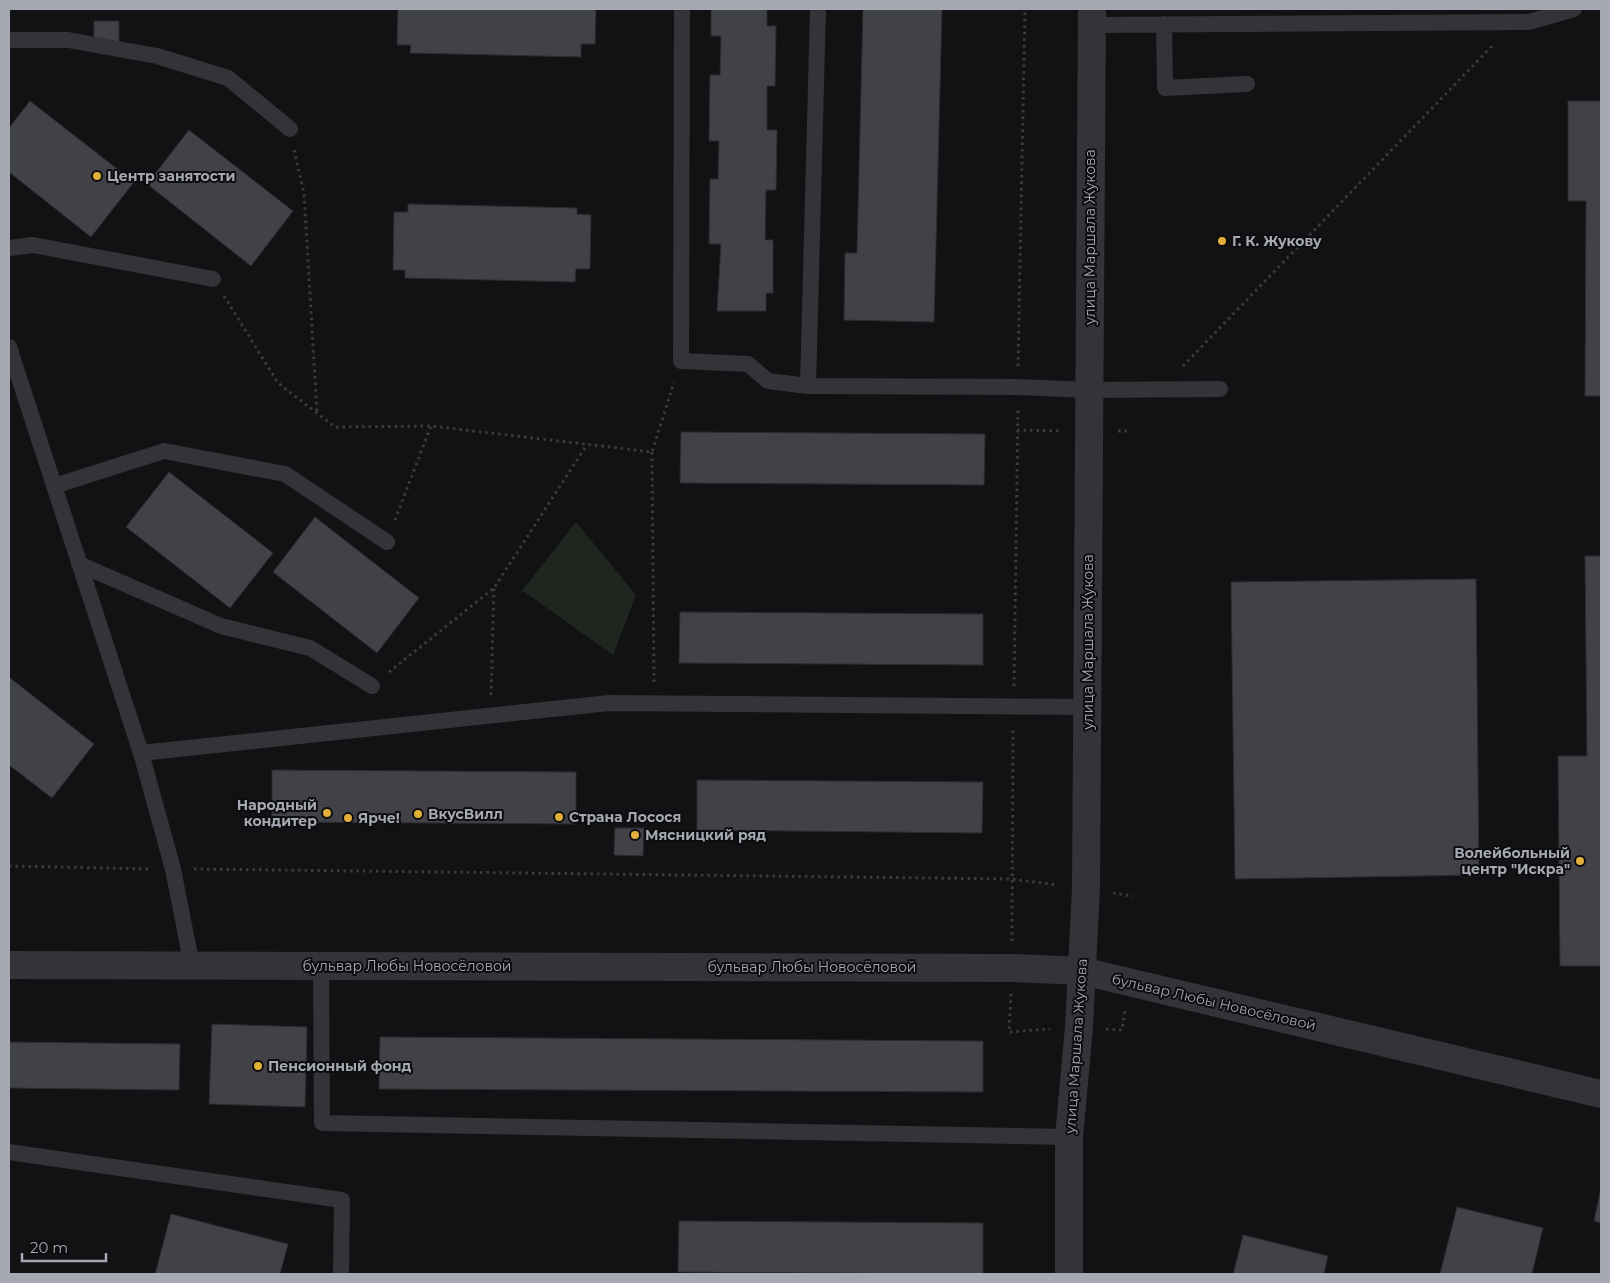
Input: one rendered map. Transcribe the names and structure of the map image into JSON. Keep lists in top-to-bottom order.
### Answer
{
  "streets": {
    "street": ["улица Маршала Жукова", "бульвар Любы Новосёловой"]
  },
  "crossings": [
    ["улица Маршала Жукова", "бульвар Любы Новосёловой"]
  ],
  "places": [
    "Центр занятости",
    "Г. К. Жукову",
    "Народный кондитер",
    "ВкусВилл",
    "Страна Лосося",
    "Ярче!",
    "Мясницкий ряд",
    "Волейбольный центр \"Искра\"",
    "Пенсионный фонд"
  ],
  "scale_bar": "20 m"
}
